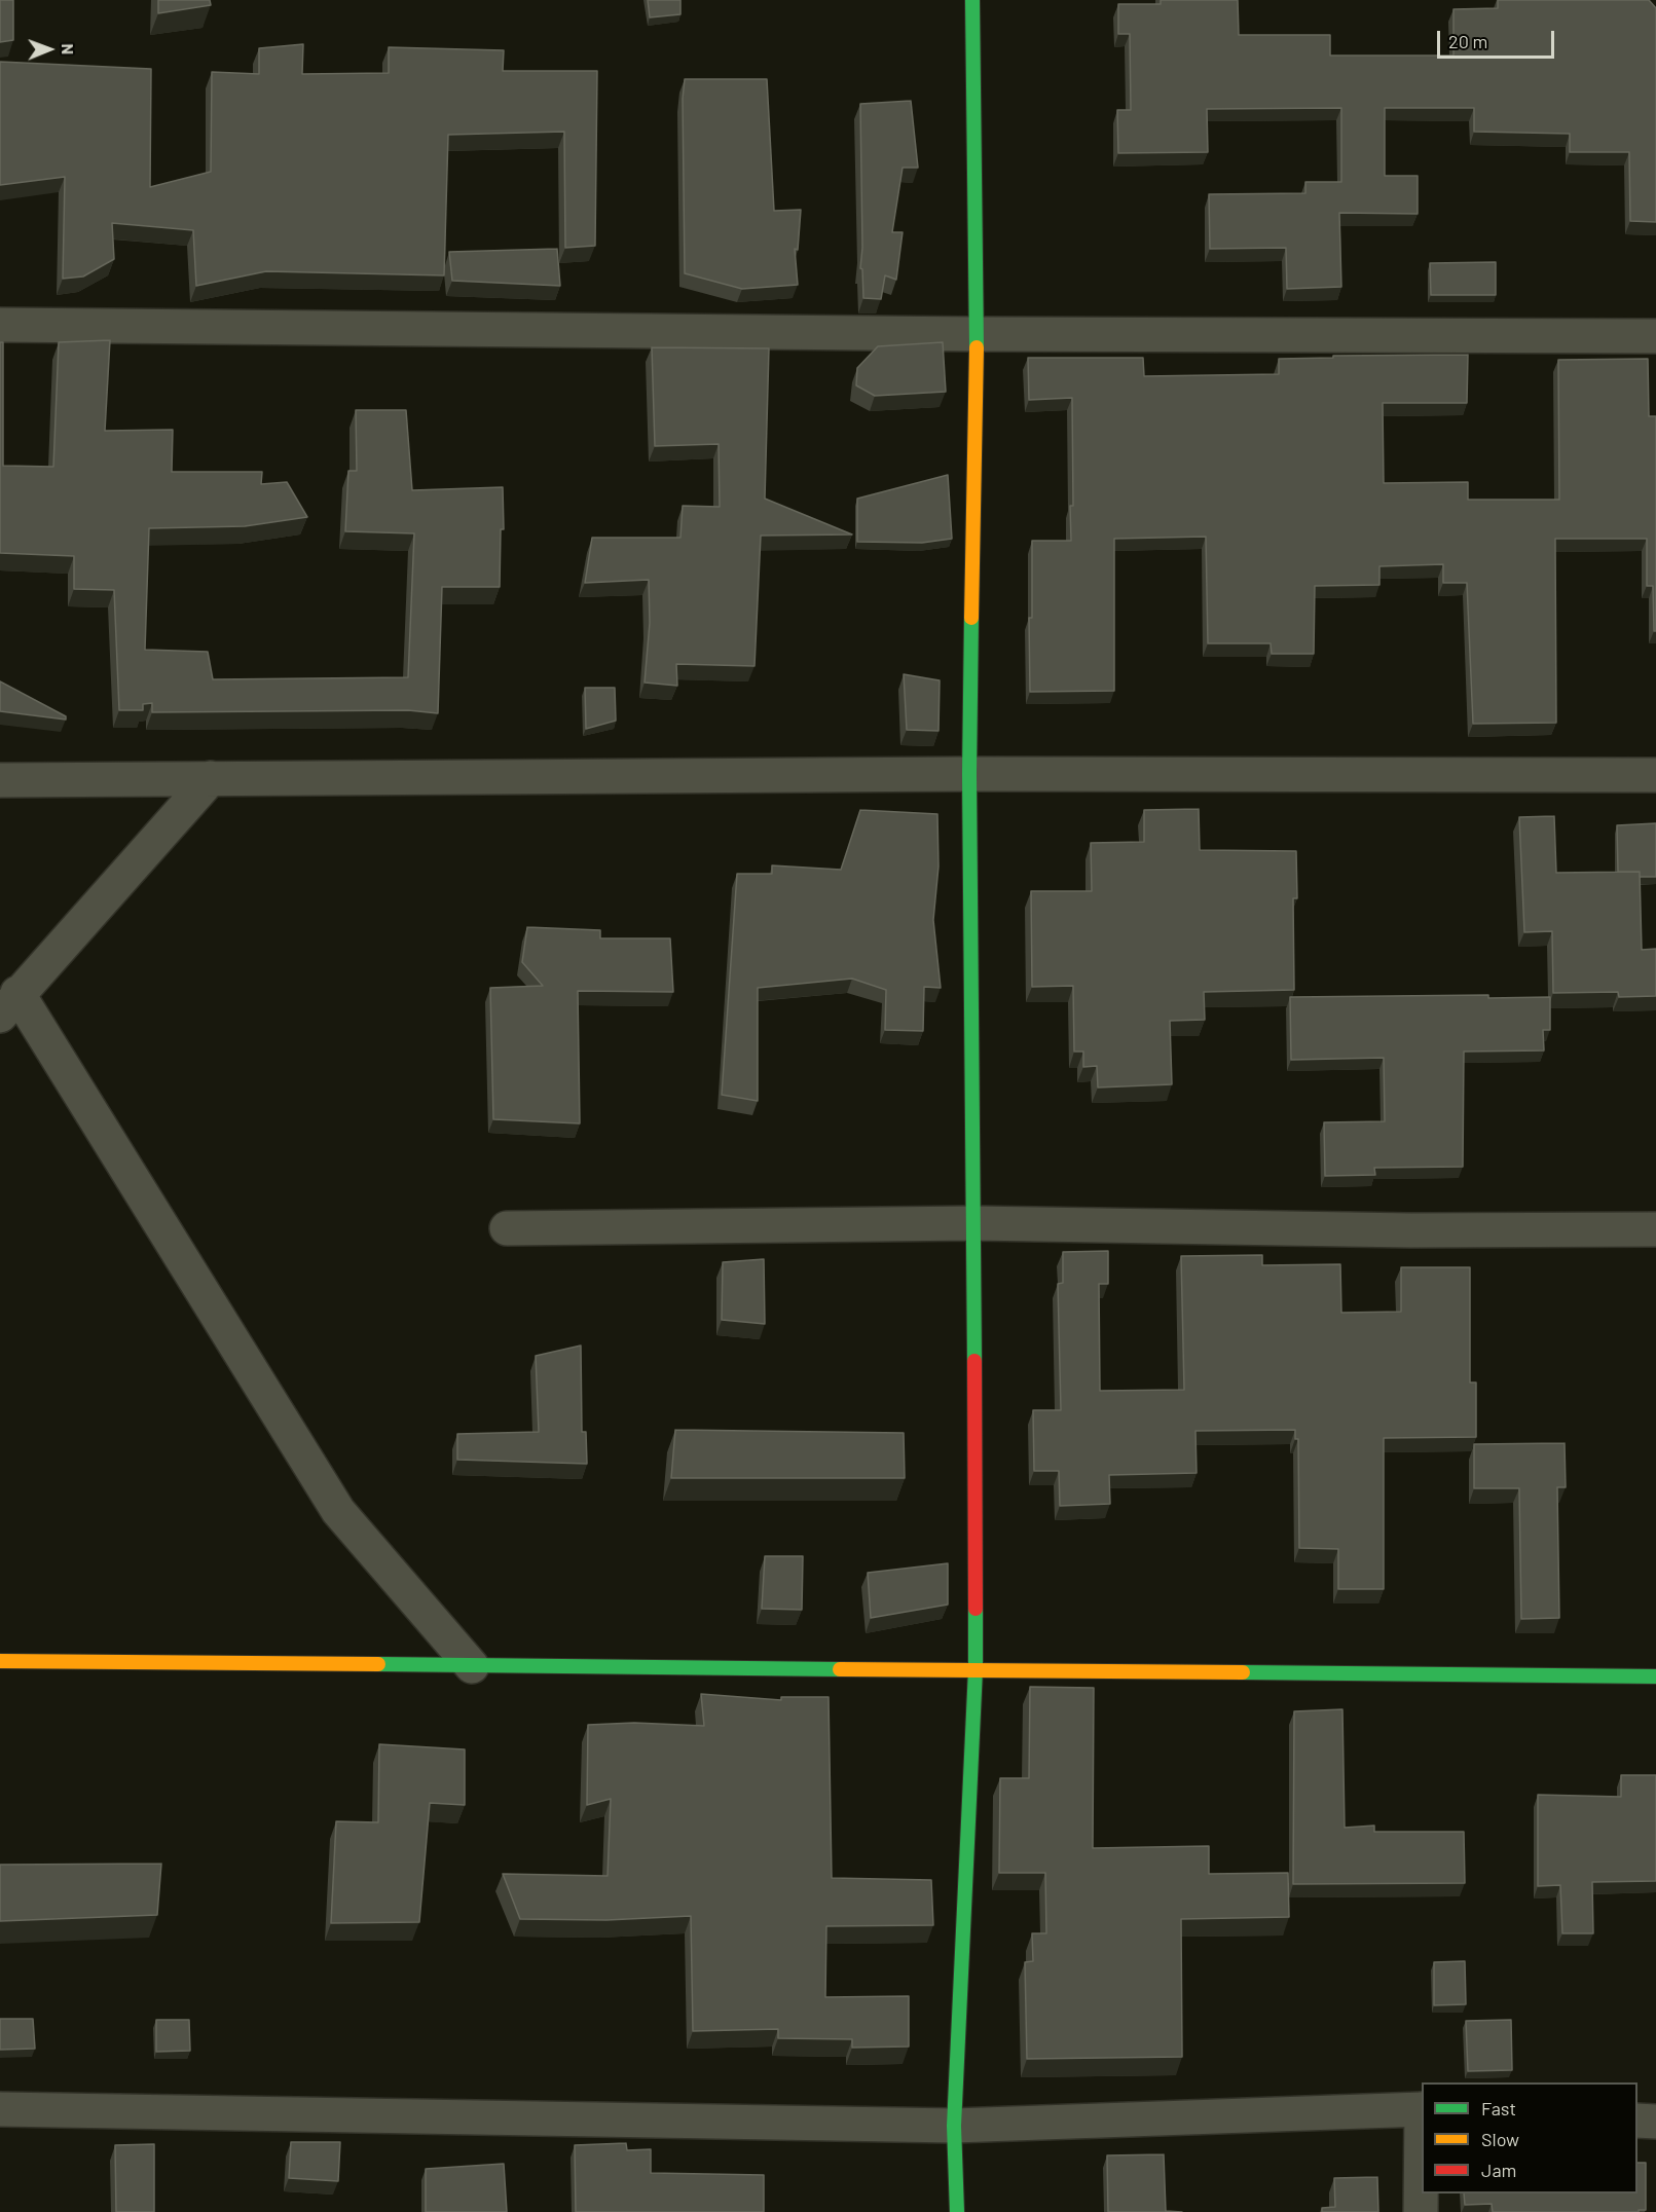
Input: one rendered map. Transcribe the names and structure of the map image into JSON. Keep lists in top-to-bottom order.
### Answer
{
  "legend": ["Fast", "Slow", "Jam"],
  "scale_bar": "20 m",
  "north": "right"
}
